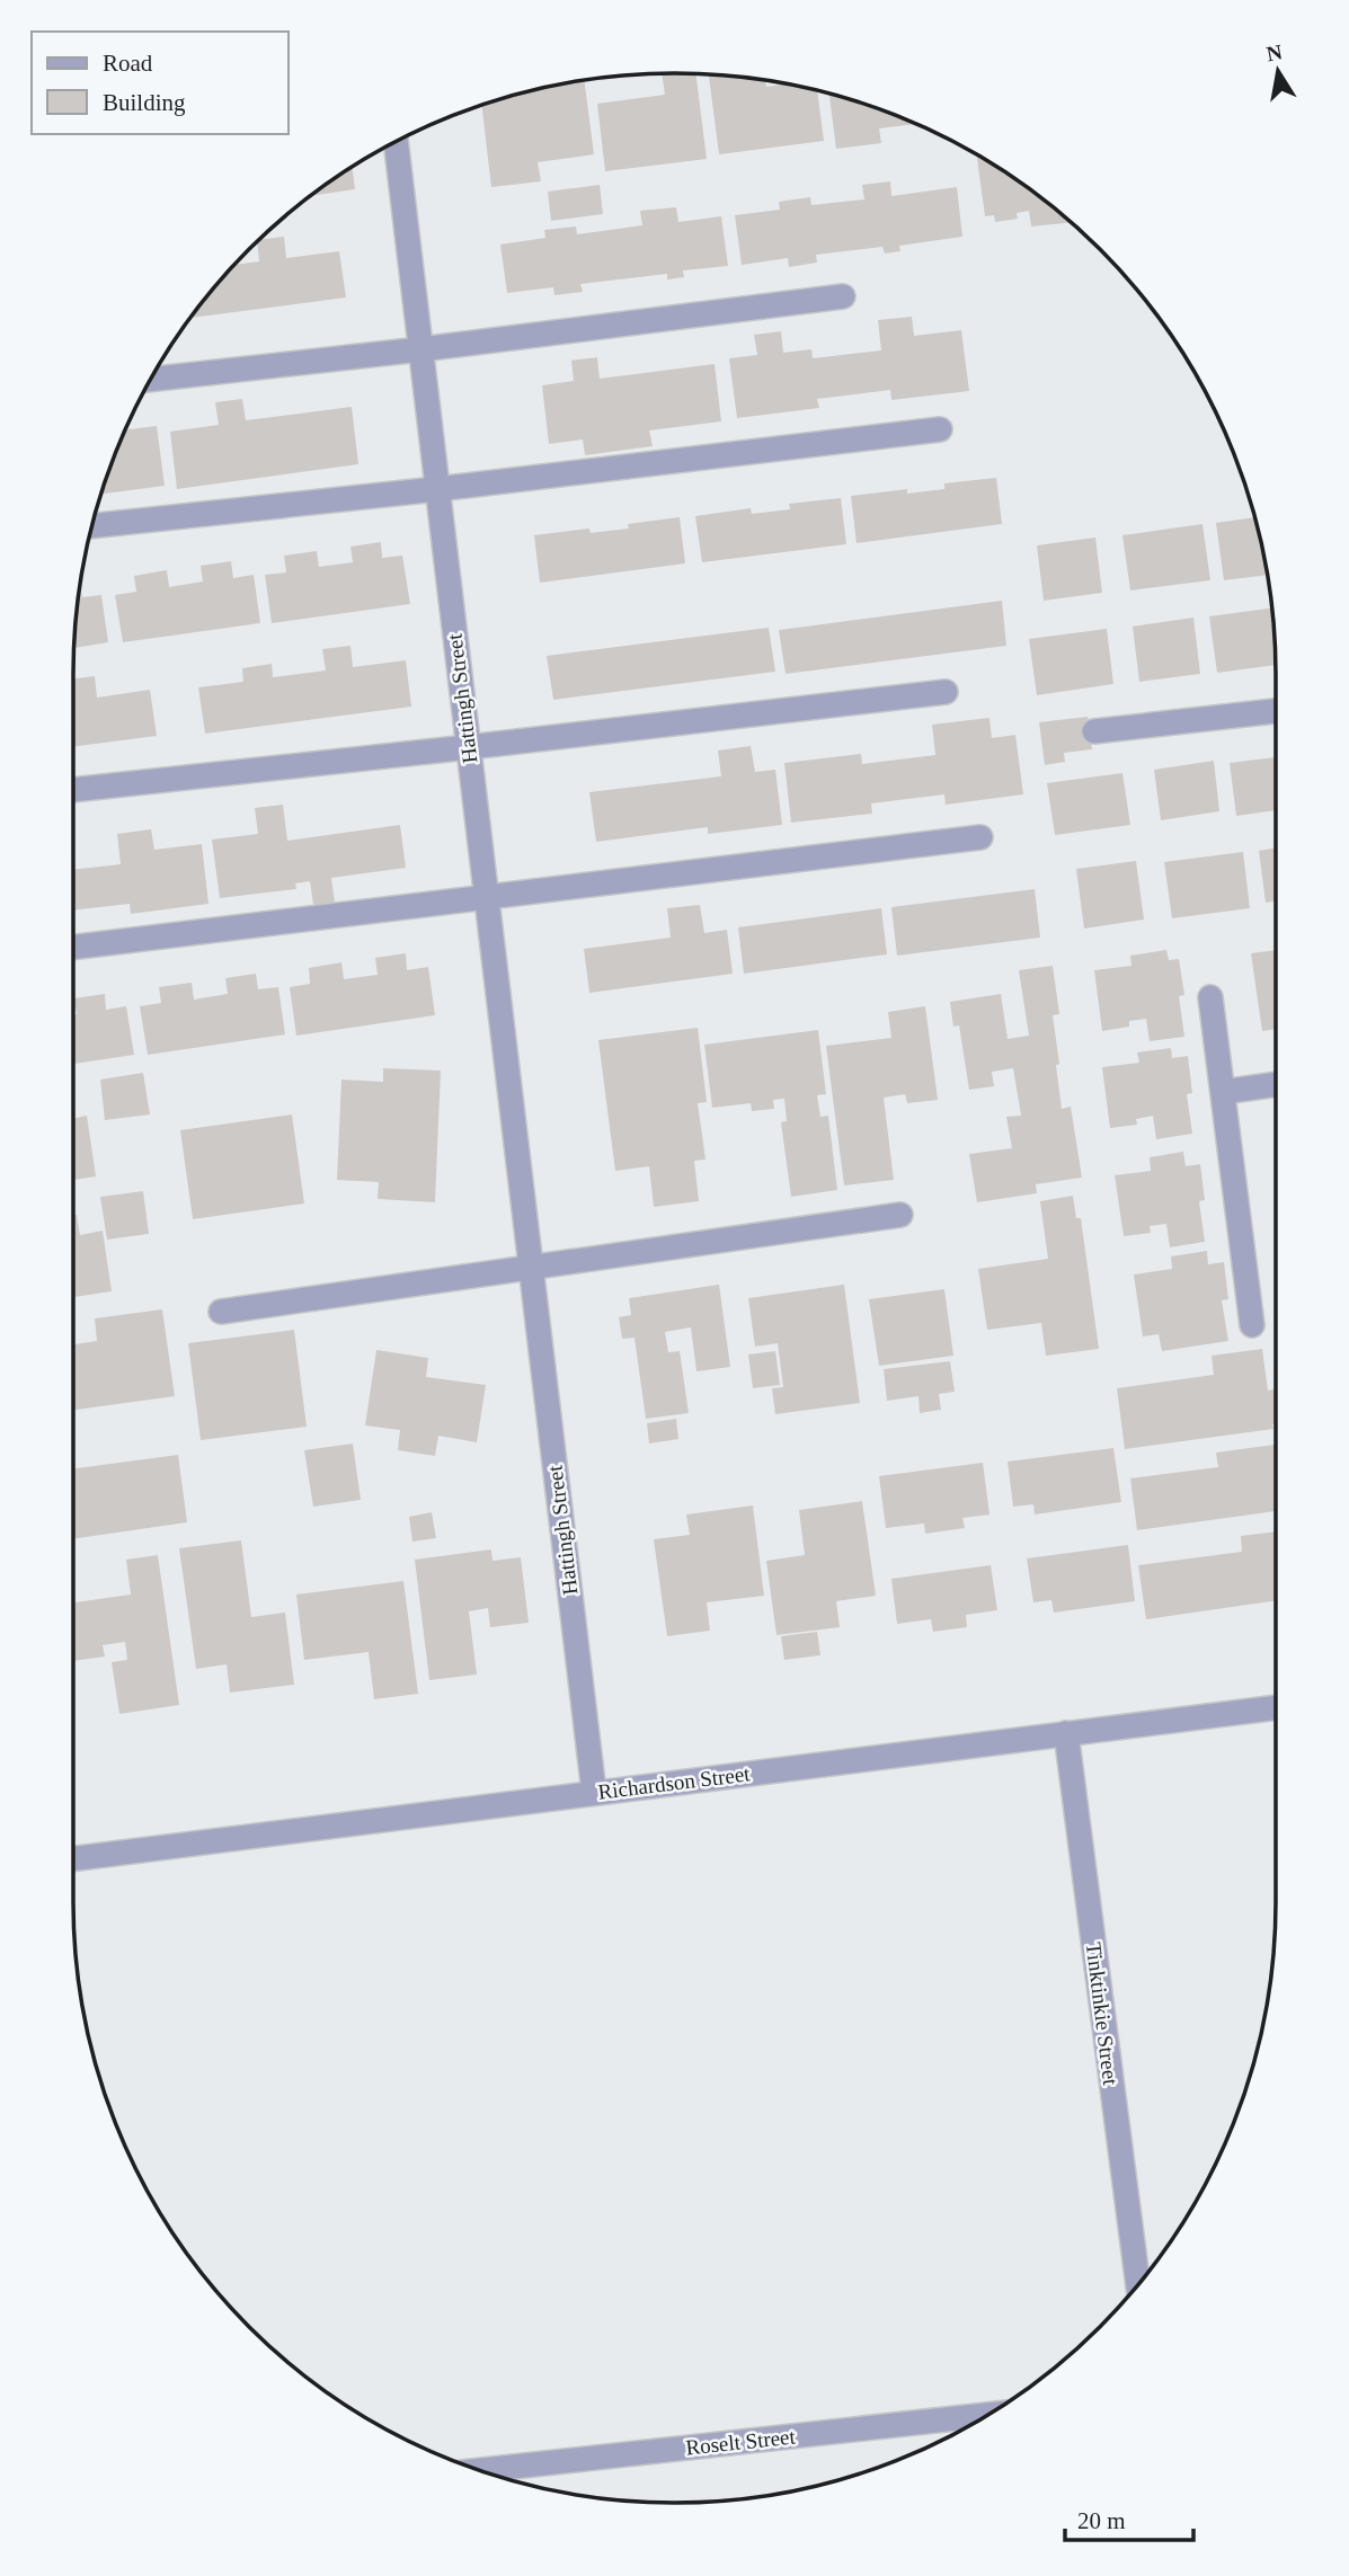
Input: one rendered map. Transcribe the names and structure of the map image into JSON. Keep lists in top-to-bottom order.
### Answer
{
  "streets": {
    "street": [
      "Hattingh Street",
      "Richardson Street",
      "Tinktinkie Street",
      "Roselt Street"
    ]
  },
  "crossings": [
    ["Hattingh Street", "Richardson Street"],
    ["Richardson Street", "Tinktinkie Street"]
  ],
  "legend": ["Road", "Building"],
  "scale_bar": "20 m",
  "north": "top"
}
